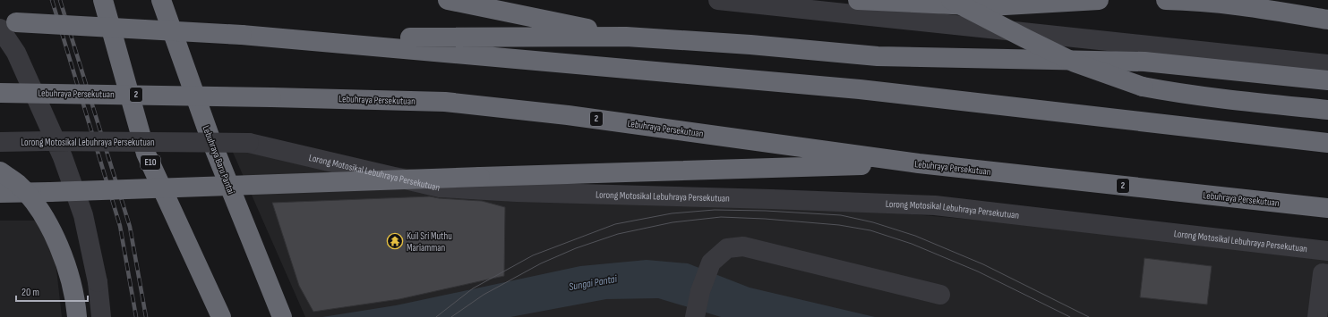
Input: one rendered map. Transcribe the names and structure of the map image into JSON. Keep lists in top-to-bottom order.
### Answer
{
  "streets": {
    "highway": [
      "Lebuhraya Persekutuan",
      "2",
      "Lebuhraya Baru Pantai",
      "E10"
    ],
    "street": ["Lorong Motosikal Lebuhraya Persekutuan"]
  },
  "water": ["Sungai Pantai"],
  "places": {
    "temple": ["Kuil Sri Muthu Mariamman"]
  },
  "scale_bar": "20 m"
}
